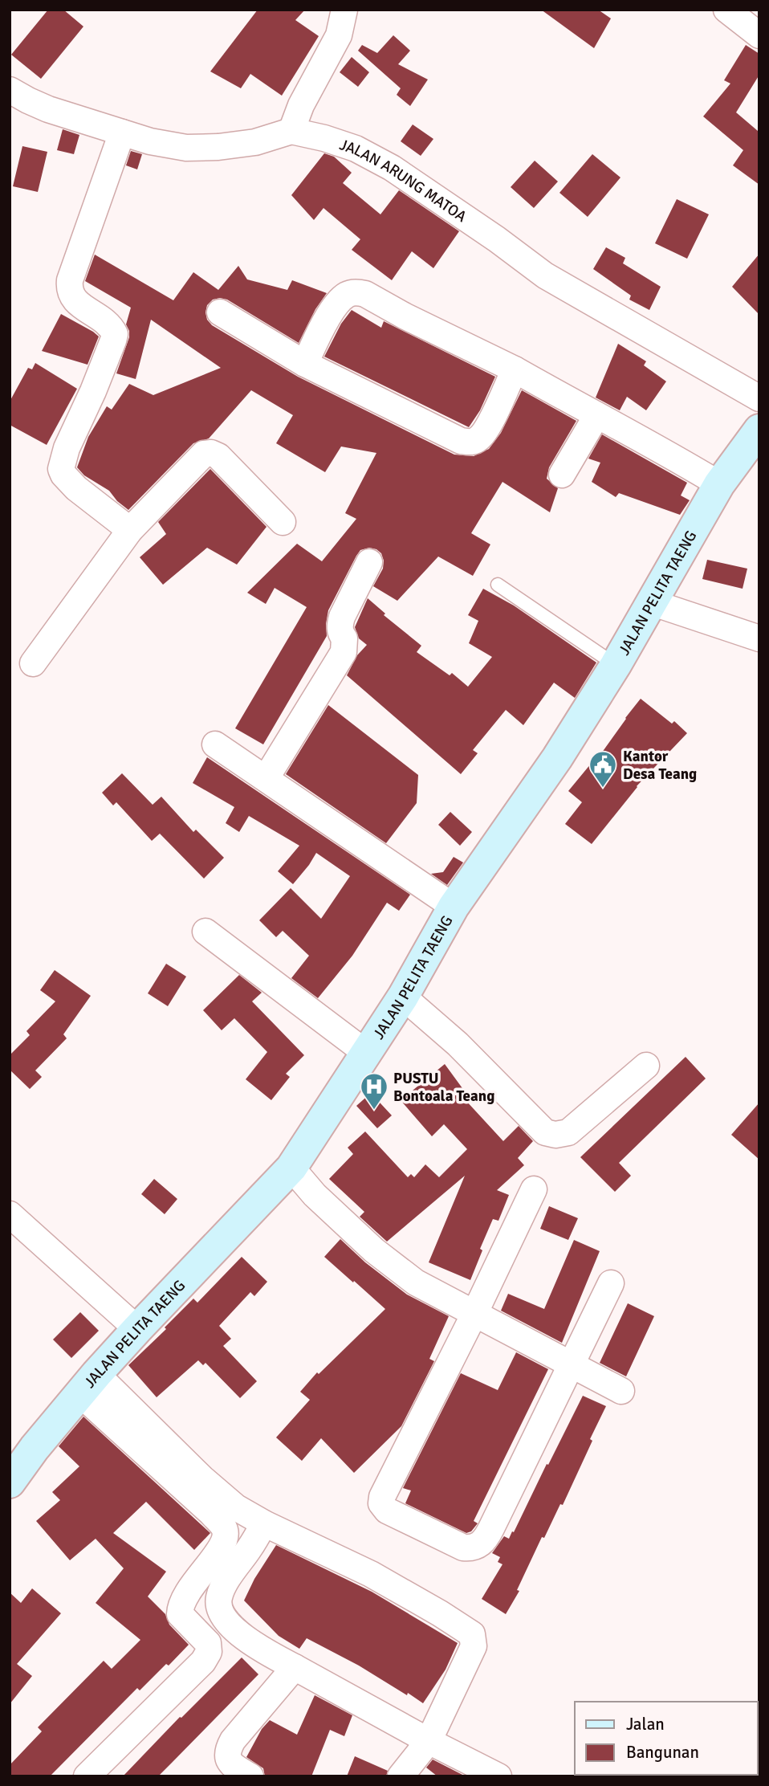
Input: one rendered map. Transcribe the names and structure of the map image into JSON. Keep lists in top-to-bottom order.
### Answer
{
  "streets": {
    "street": ["JALAN ARUNG MATOA", "JALAN PELITA TAENG"]
  },
  "places": {
    "public building": ["Kantor Desa Teang"],
    "hospital": ["PUSTU Bontoala Teang"]
  },
  "legend": ["Jalan", "Bangunan"]
}
